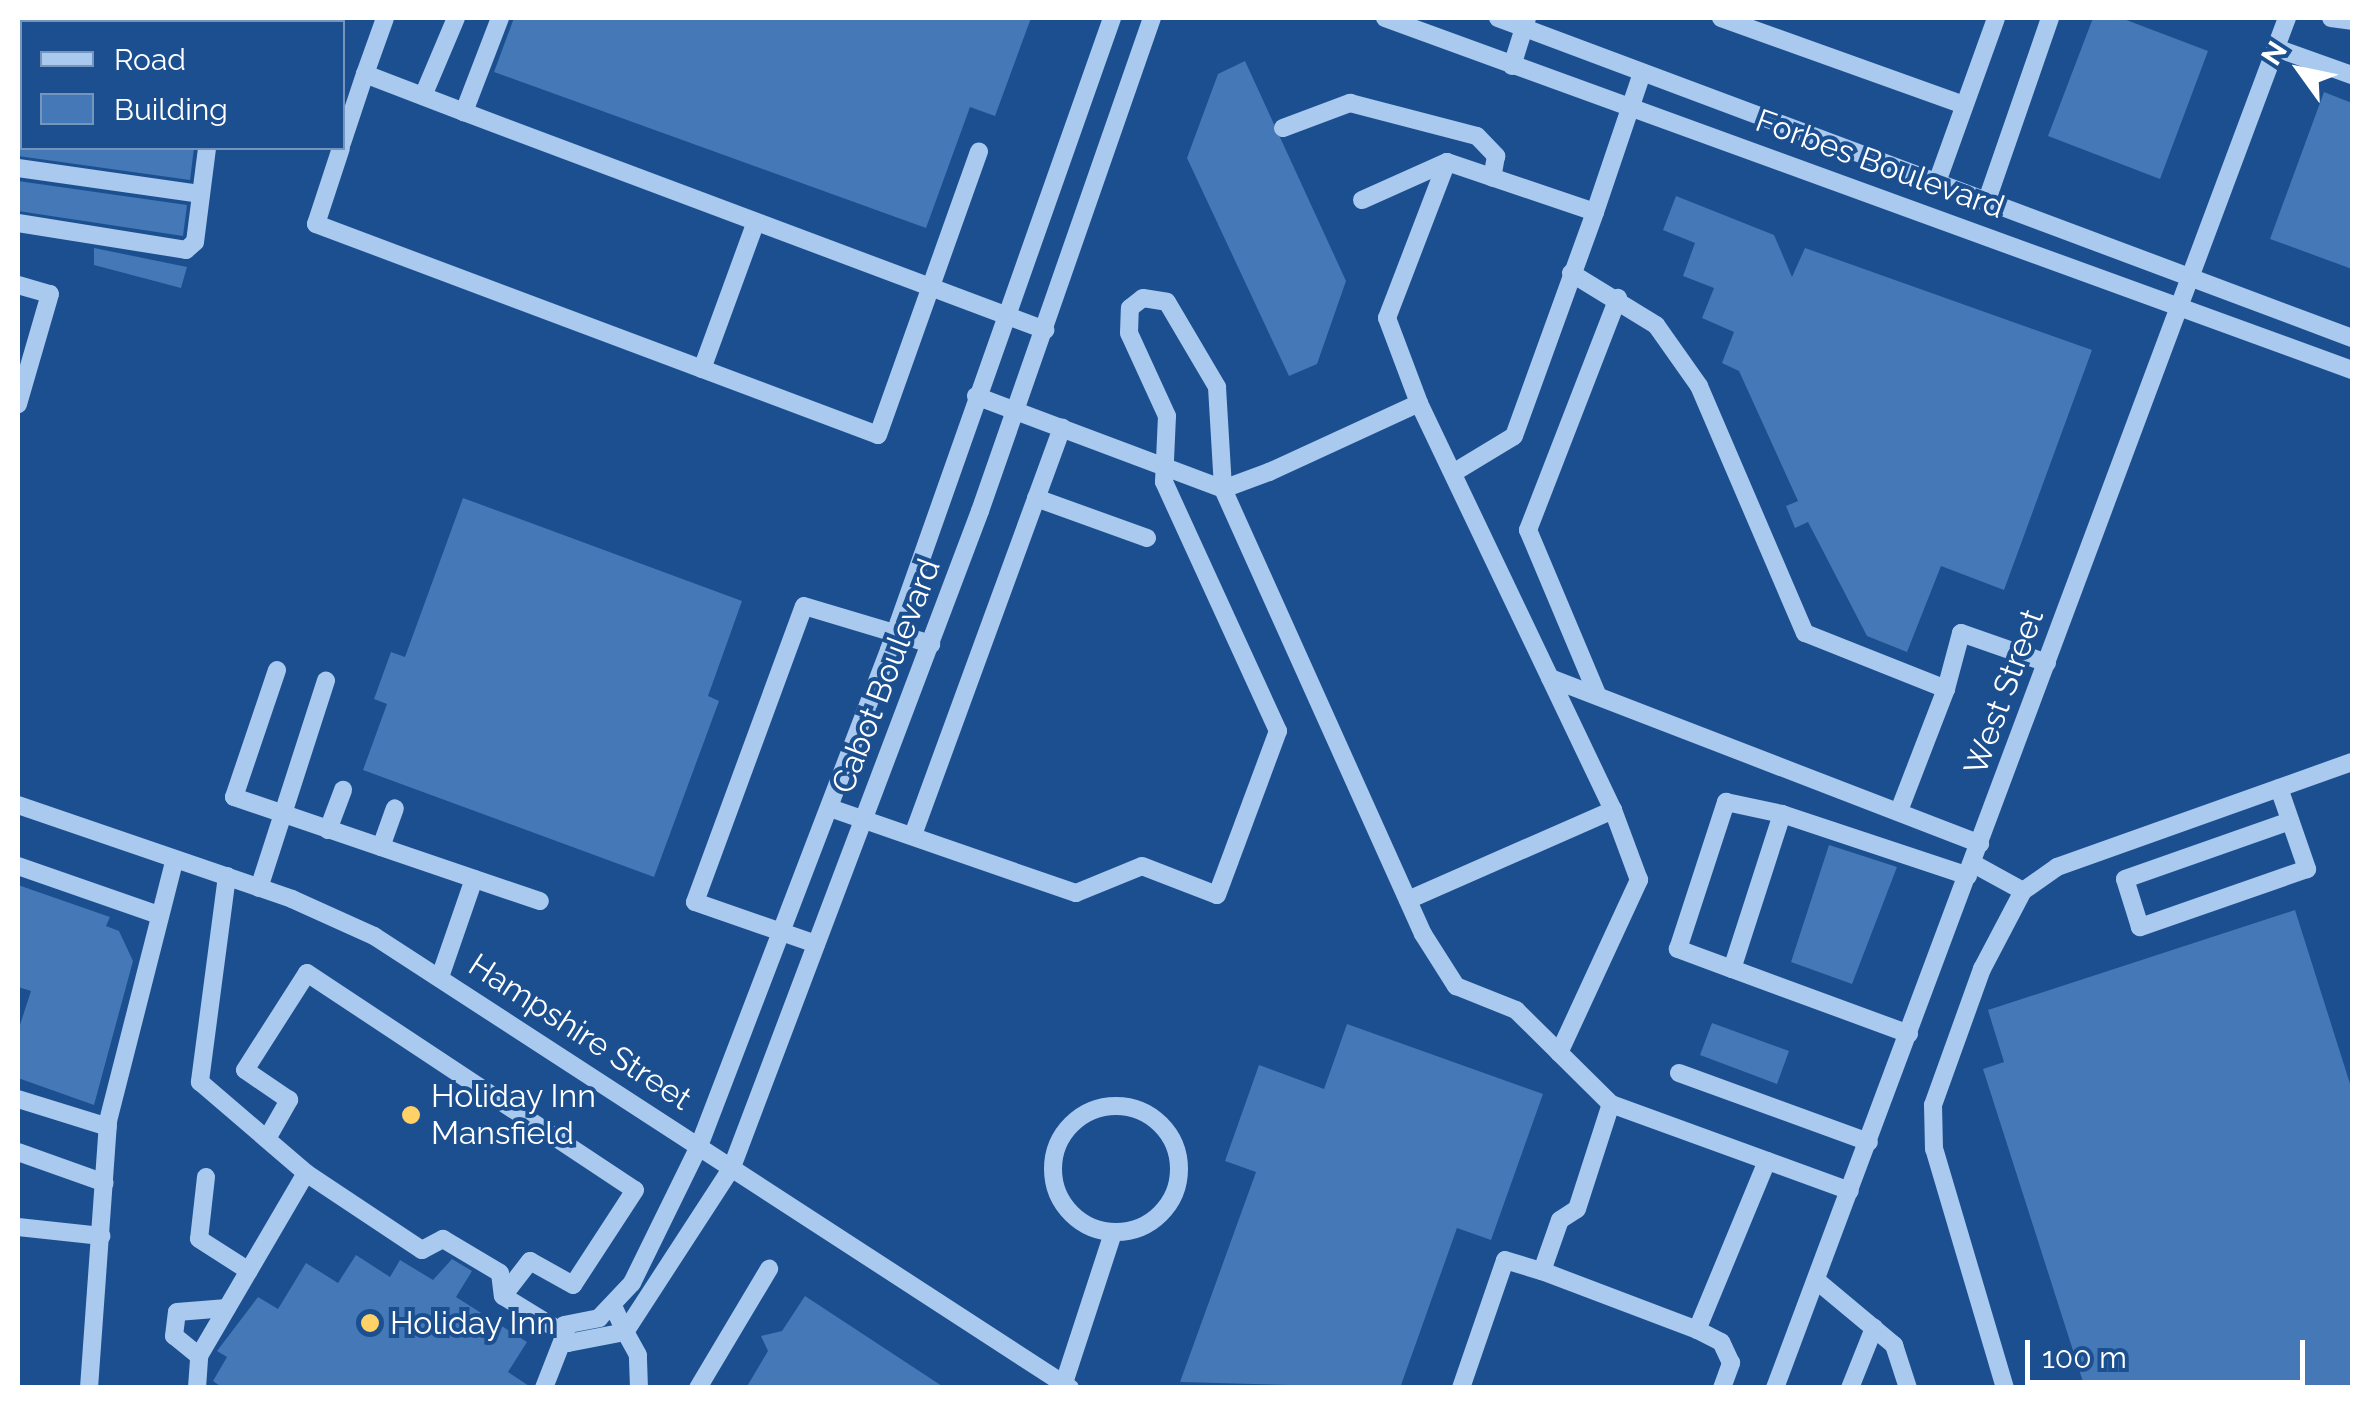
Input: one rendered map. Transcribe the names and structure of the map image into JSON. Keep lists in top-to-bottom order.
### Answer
{
  "streets": {
    "street": [
      "Forbes Boulevard",
      "Cabot Boulevard",
      "West Street",
      "Hampshire Street"
    ]
  },
  "crossings": [
    ["Forbes Boulevard", "West Street"],
    ["Cabot Boulevard", "Hampshire Street"]
  ],
  "places": ["Holiday Inn Mansfield", "Holiday Inn"],
  "legend": ["Road", "Building"],
  "scale_bar": "100 m",
  "north": "top left"
}
